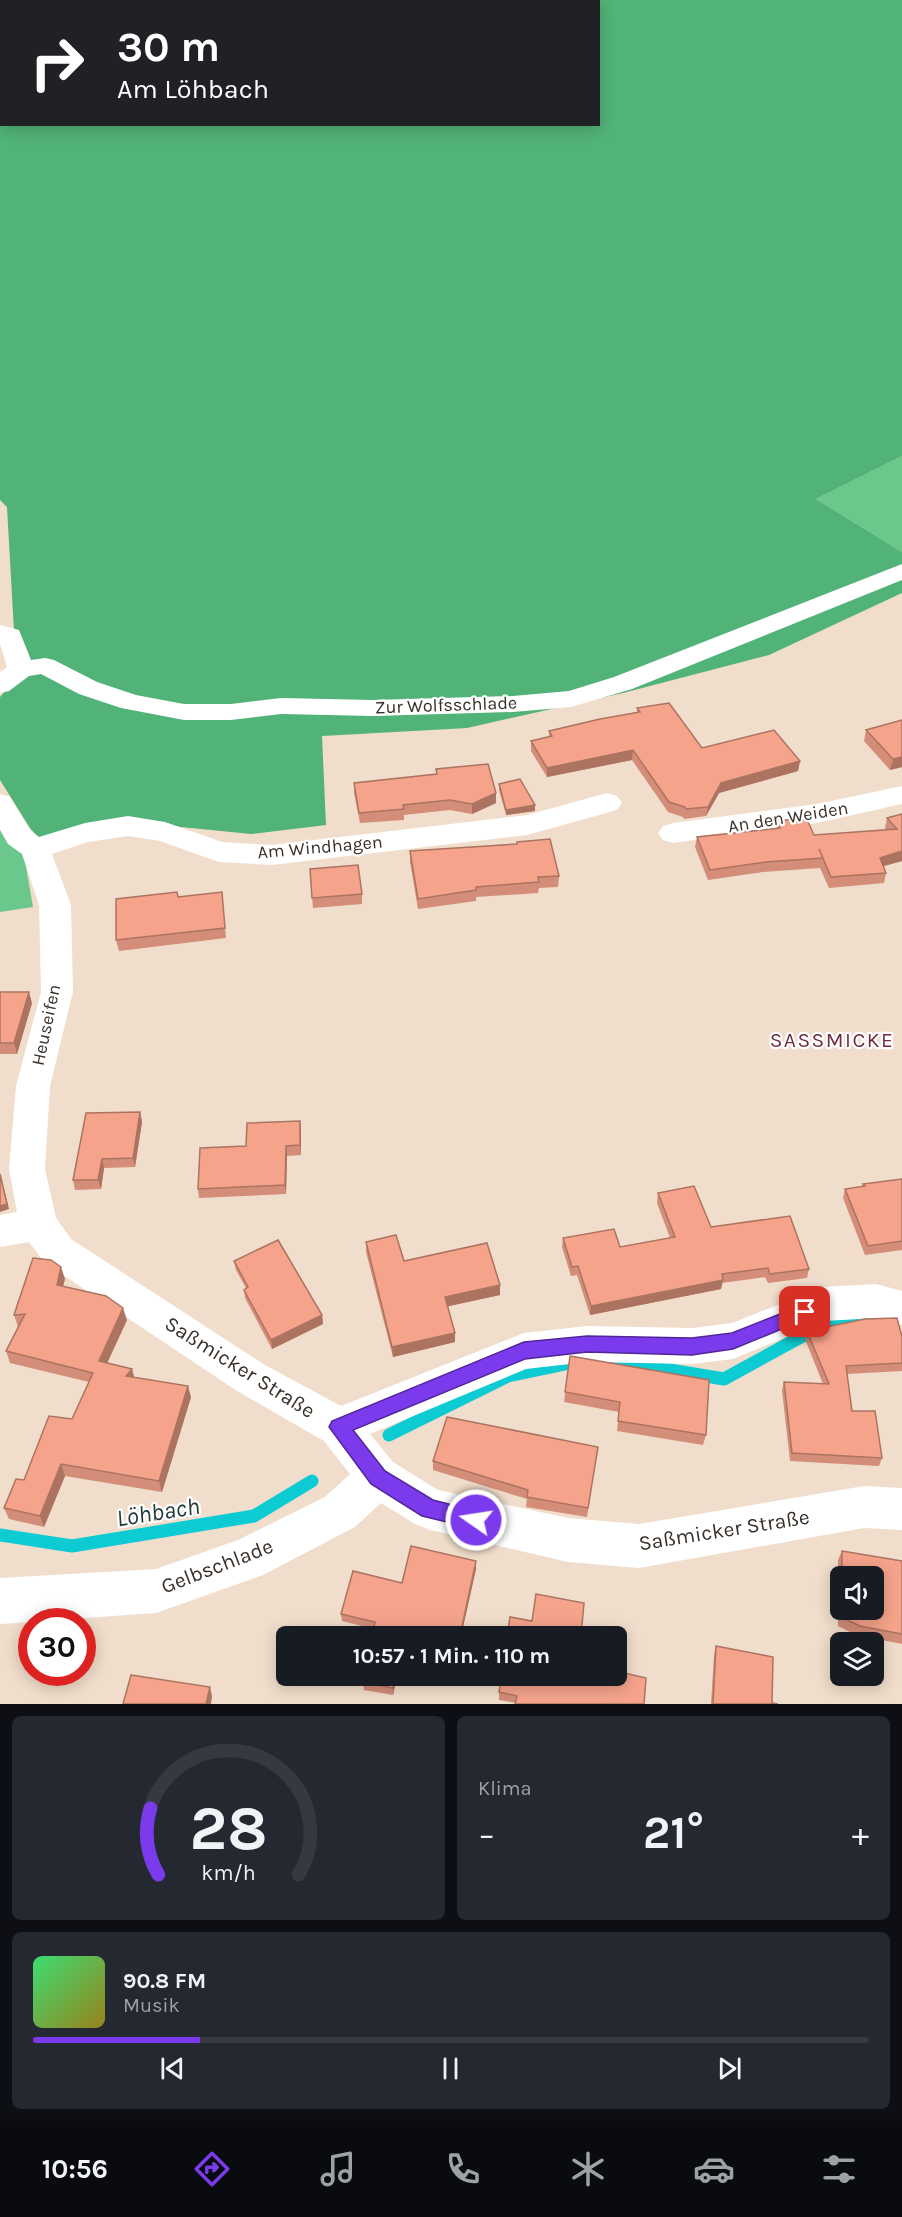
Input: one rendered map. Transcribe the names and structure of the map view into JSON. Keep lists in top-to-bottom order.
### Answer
{
  "streets": {
    "street": [
      "Zur Wolfsschlade",
      "An den Weiden",
      "Am Windhagen",
      "Heuseifen",
      "Saßmicker Straße",
      "Gelbschlade"
    ]
  },
  "crossings": [
    ["Am Windhagen", "Heuseifen"],
    ["Heuseifen", "Saßmicker Straße"],
    ["Saßmicker Straße", "Gelbschlade"]
  ],
  "districts": ["SASSMICKE"],
  "water": ["Löhbach"],
  "page": {
    "turn": ["30 m", "Am Löhbach"],
    "limit": "30",
    "trip": "10:57 · 1 Min. · 110 m",
    "tile": "Klima",
    "heat": ["−", "21°", "+"],
    "song": ["90.8 FM", "Musik"],
    "tabs": "10:56",
    "gauge": ["28", "km/h"]
  }
}
